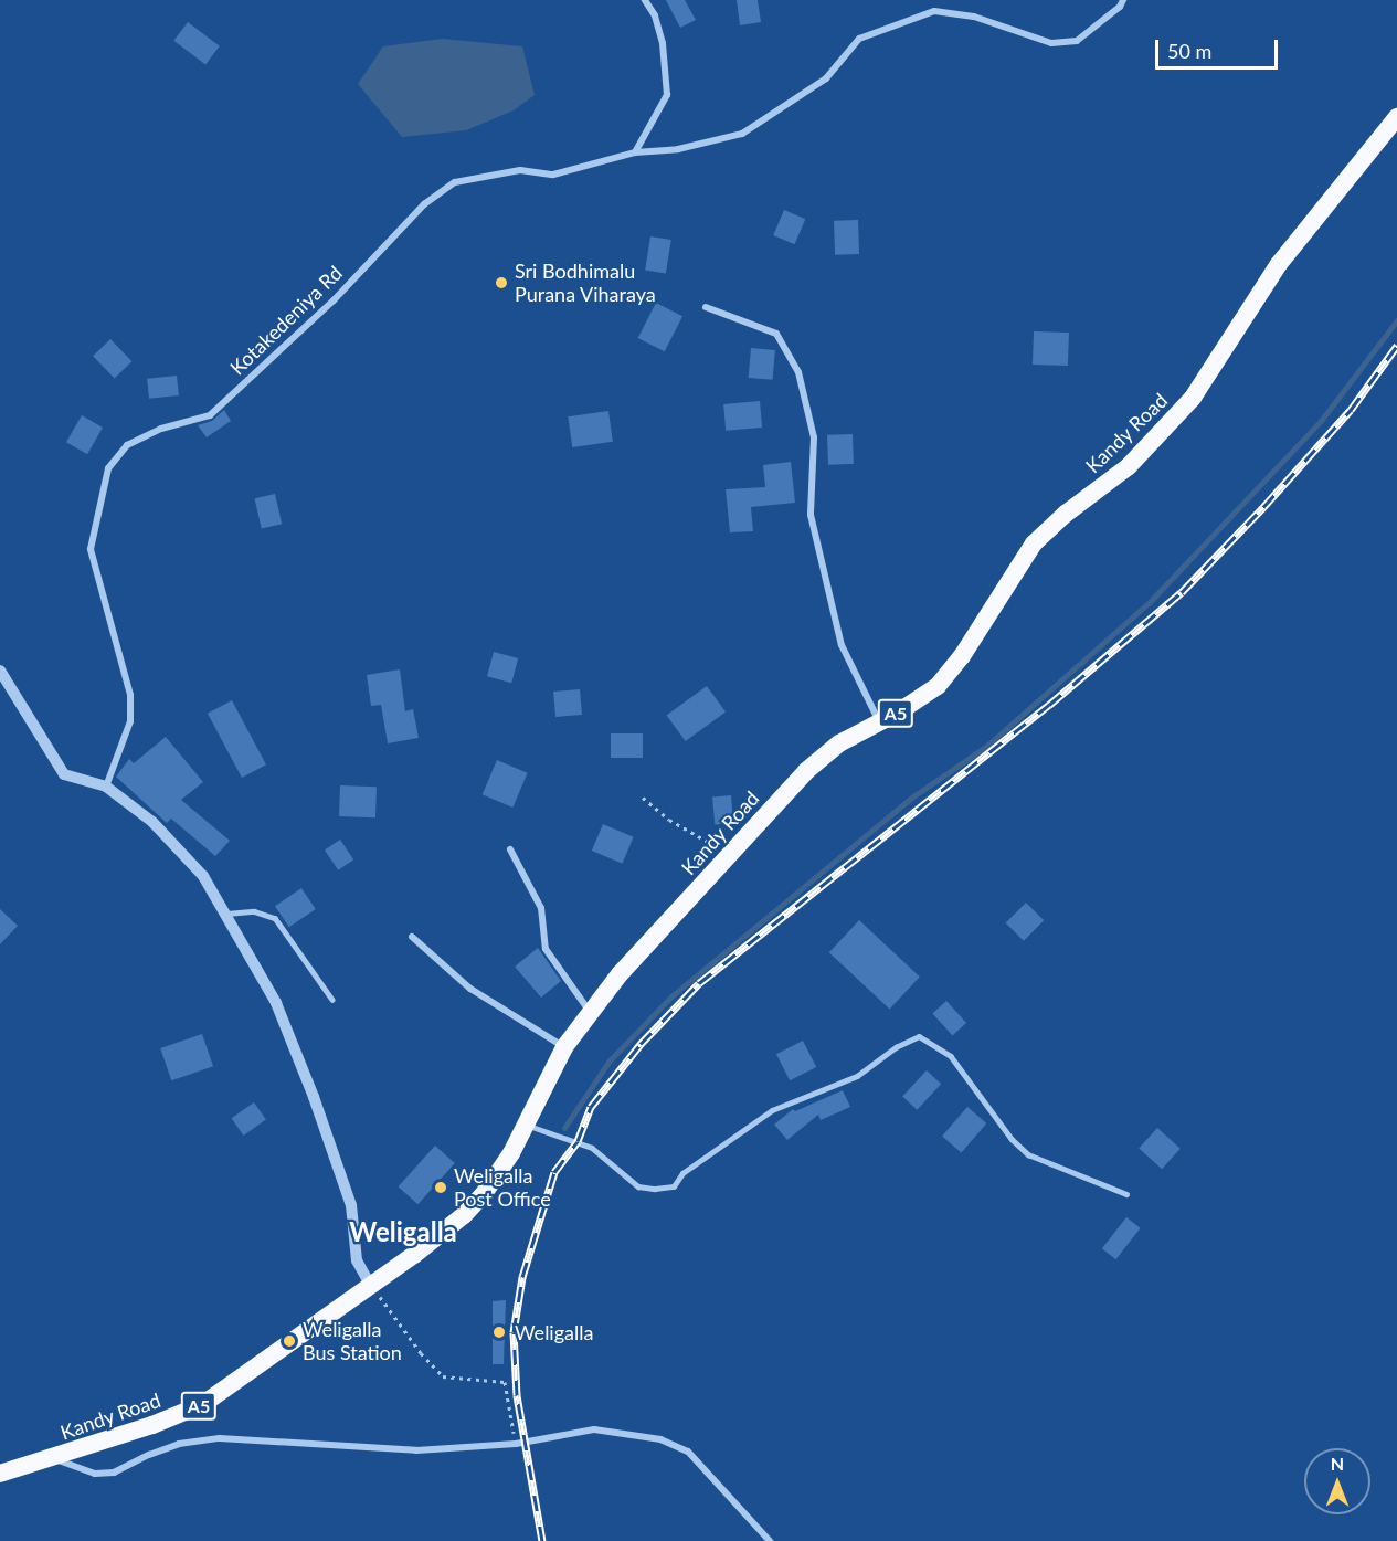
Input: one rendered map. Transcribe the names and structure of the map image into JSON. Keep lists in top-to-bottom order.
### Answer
{
  "streets": {
    "highway": ["Kandy Road", "A5"],
    "street": ["Kotakedeniya Rd"]
  },
  "districts": ["Weligalla"],
  "places": [
    "Sri Bodhimalu Purana Viharaya",
    "Weligalla Post Office",
    "Weligalla",
    "Weligalla Bus Station"
  ],
  "scale_bar": "50 m",
  "north": "top"
}
